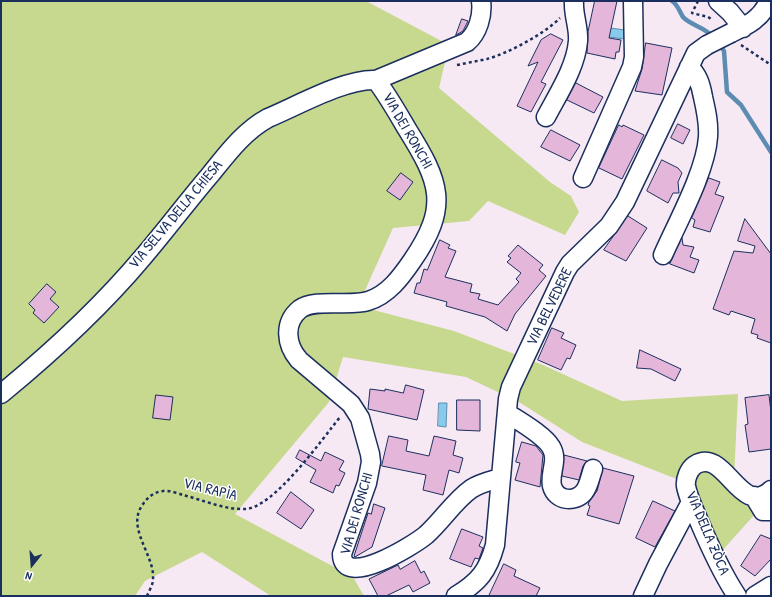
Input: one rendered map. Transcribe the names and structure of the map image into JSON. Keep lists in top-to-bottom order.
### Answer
{
  "streets": {
    "street": [
      "VIA DEI RONCHI",
      "VIA SELVA DELLA CHIESA",
      "VIA BELVEDERE",
      "VIA DELLA ZÒCA"
    ],
    "path": ["VIA RAPÌA"]
  },
  "crossings": [
    ["VIA DEI RONCHI", "VIA SELVA DELLA CHIESA"],
    ["VIA DEI RONCHI", "VIA BELVEDERE"],
    ["VIA DEI RONCHI", "VIA RAPÌA"]
  ],
  "north": "bottom"
}
